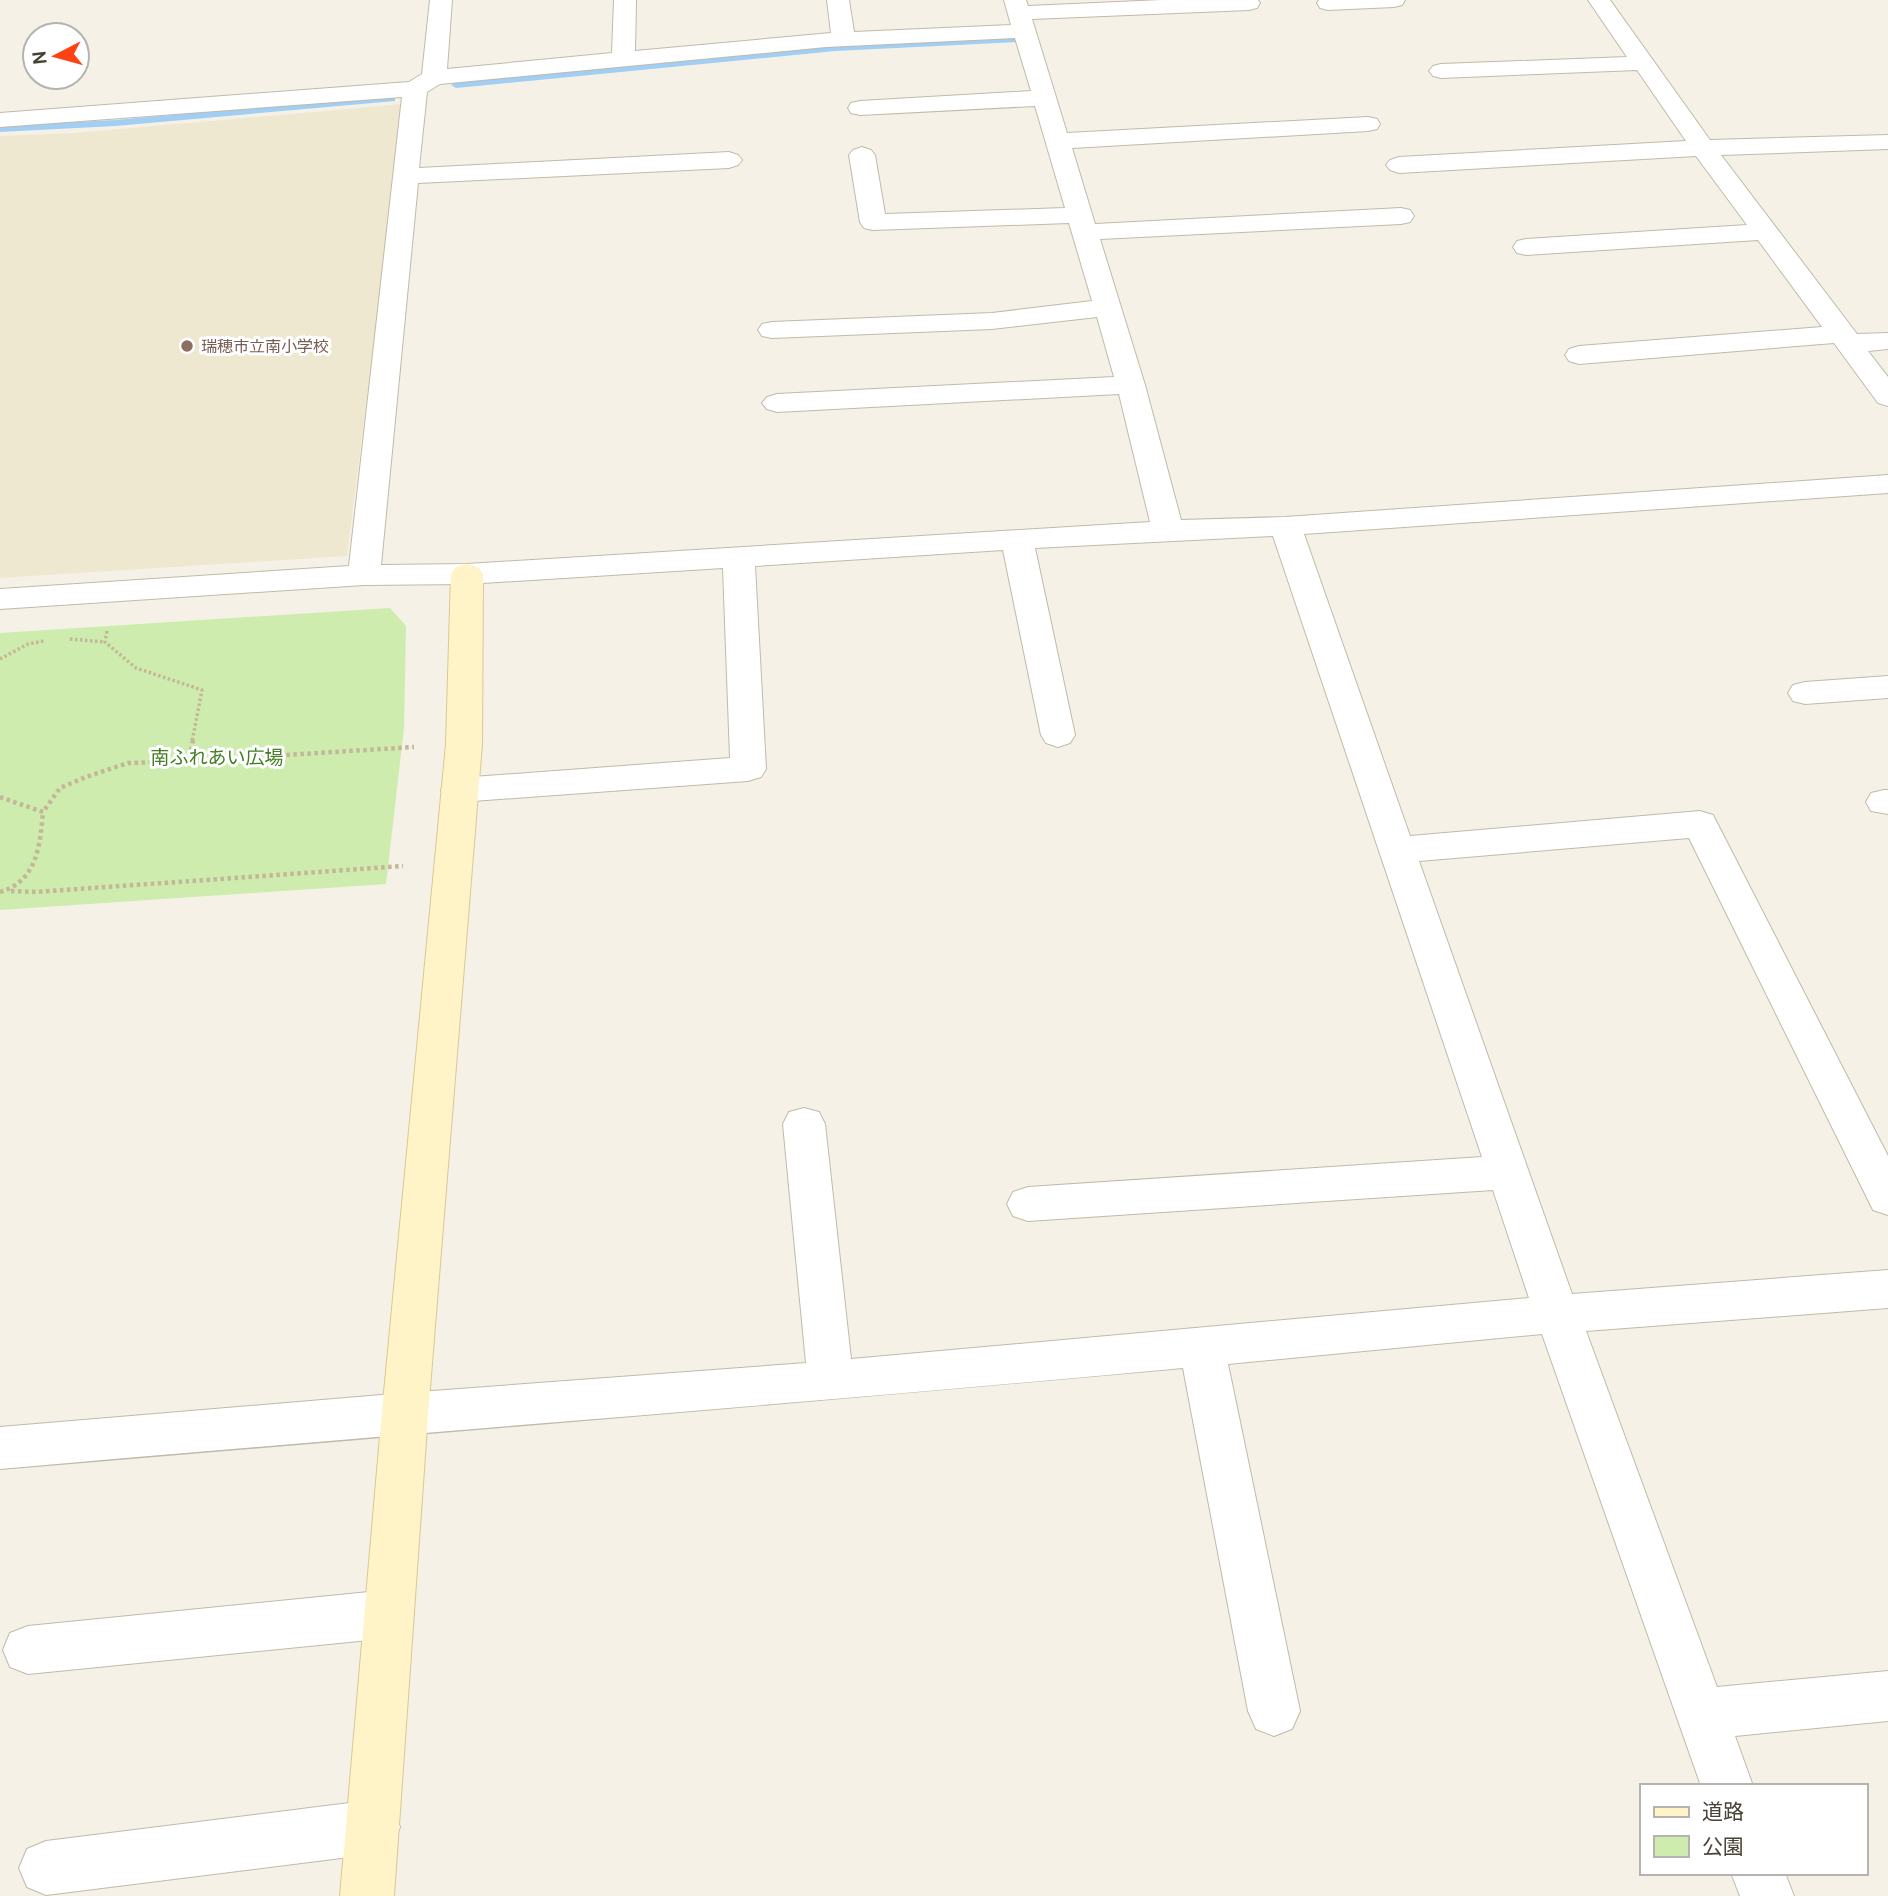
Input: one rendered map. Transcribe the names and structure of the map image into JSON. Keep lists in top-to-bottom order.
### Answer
{
  "parks": ["南ふれあい広場"],
  "places": ["瑞穂市立南小学校"],
  "legend": ["道路", "公園"],
  "north": "left"
}
